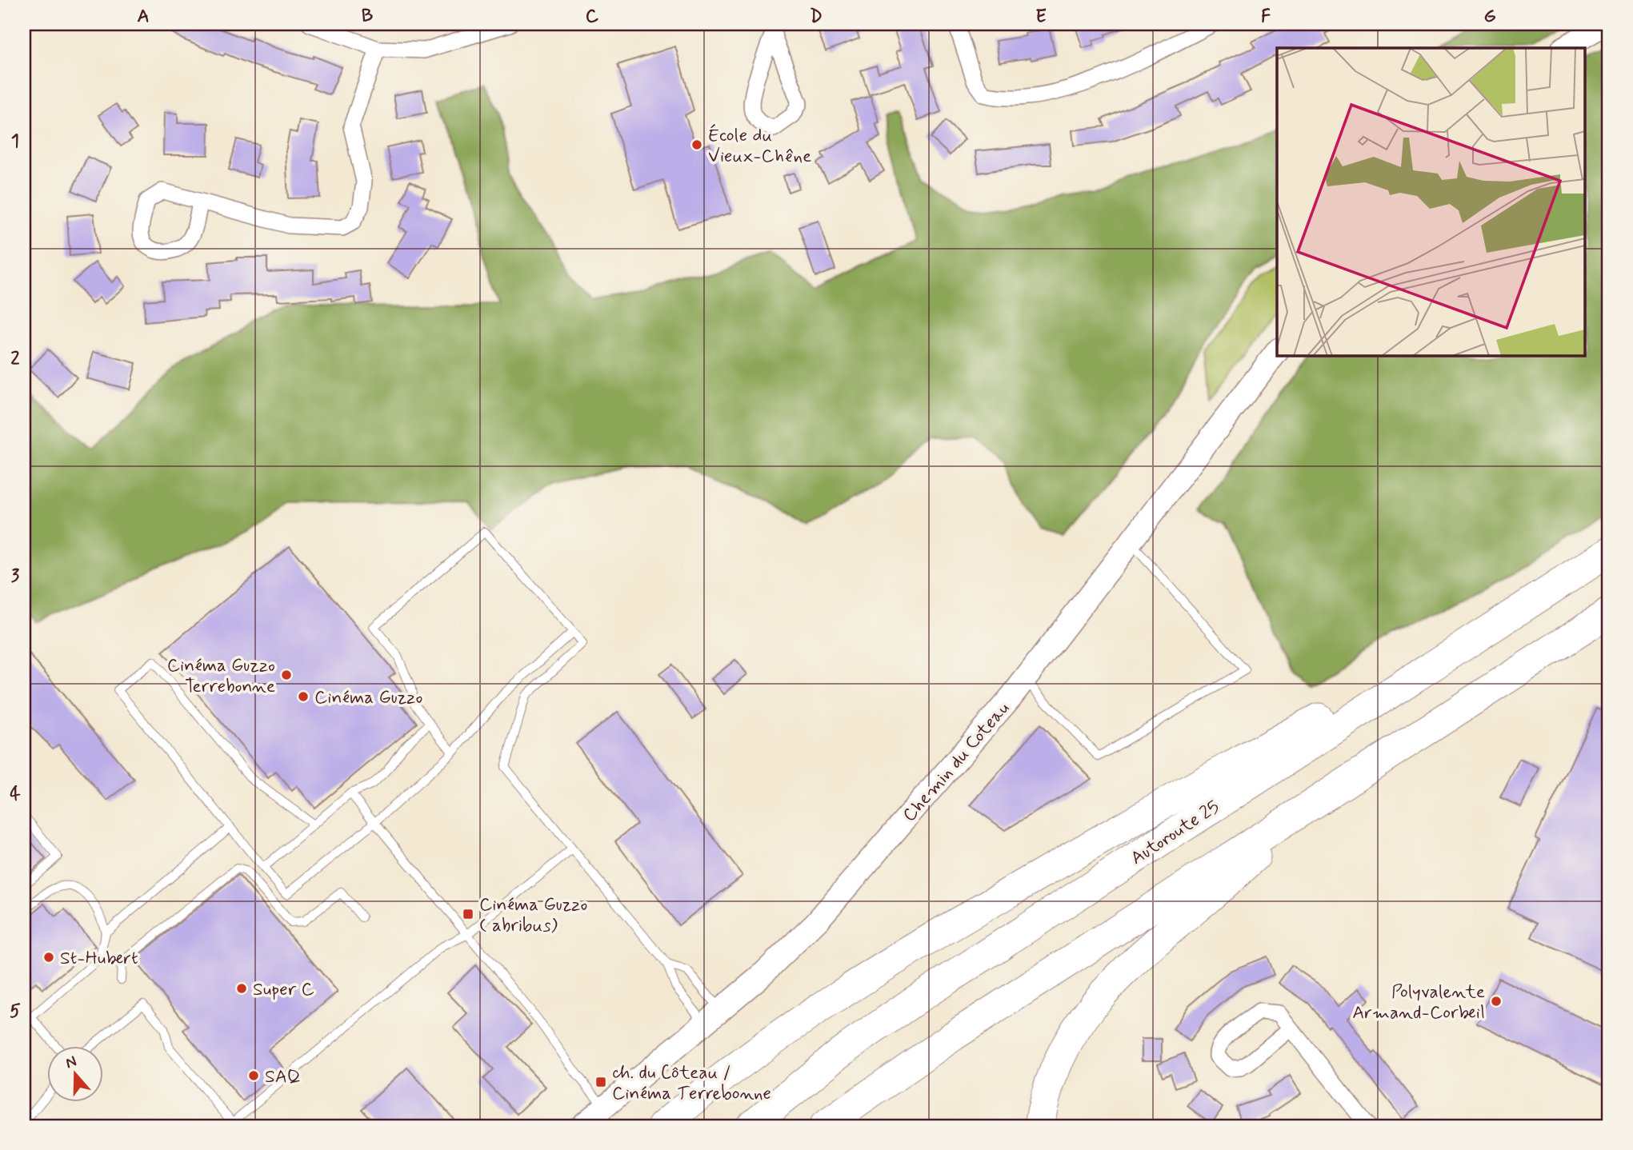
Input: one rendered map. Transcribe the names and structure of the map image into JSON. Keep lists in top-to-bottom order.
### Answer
{
  "streets": {
    "highway": ["Autoroute 25"],
    "street": ["Chemin du Coteau"]
  },
  "places": {
    "other": [
      "École du Vieux-Chêne",
      "Cinéma Guzzo Terrebonne",
      "Cinéma Guzzo",
      "St-Hubert",
      "Super C",
      "Polyvalente Armand-Corbeil",
      "SAQ"
    ],
    "transit": ["Cinéma Guzzo ( abribus)", "ch. du Côteau / Cinéma Terrebonne"]
  },
  "north": "top",
  "grid": {
    "columns": [
      "A",
      "B",
      "C",
      "D",
      "E",
      "F",
      "G"
    ],
    "rows": [
      "1",
      "2",
      "3",
      "4",
      "5"
    ]
  }
}
